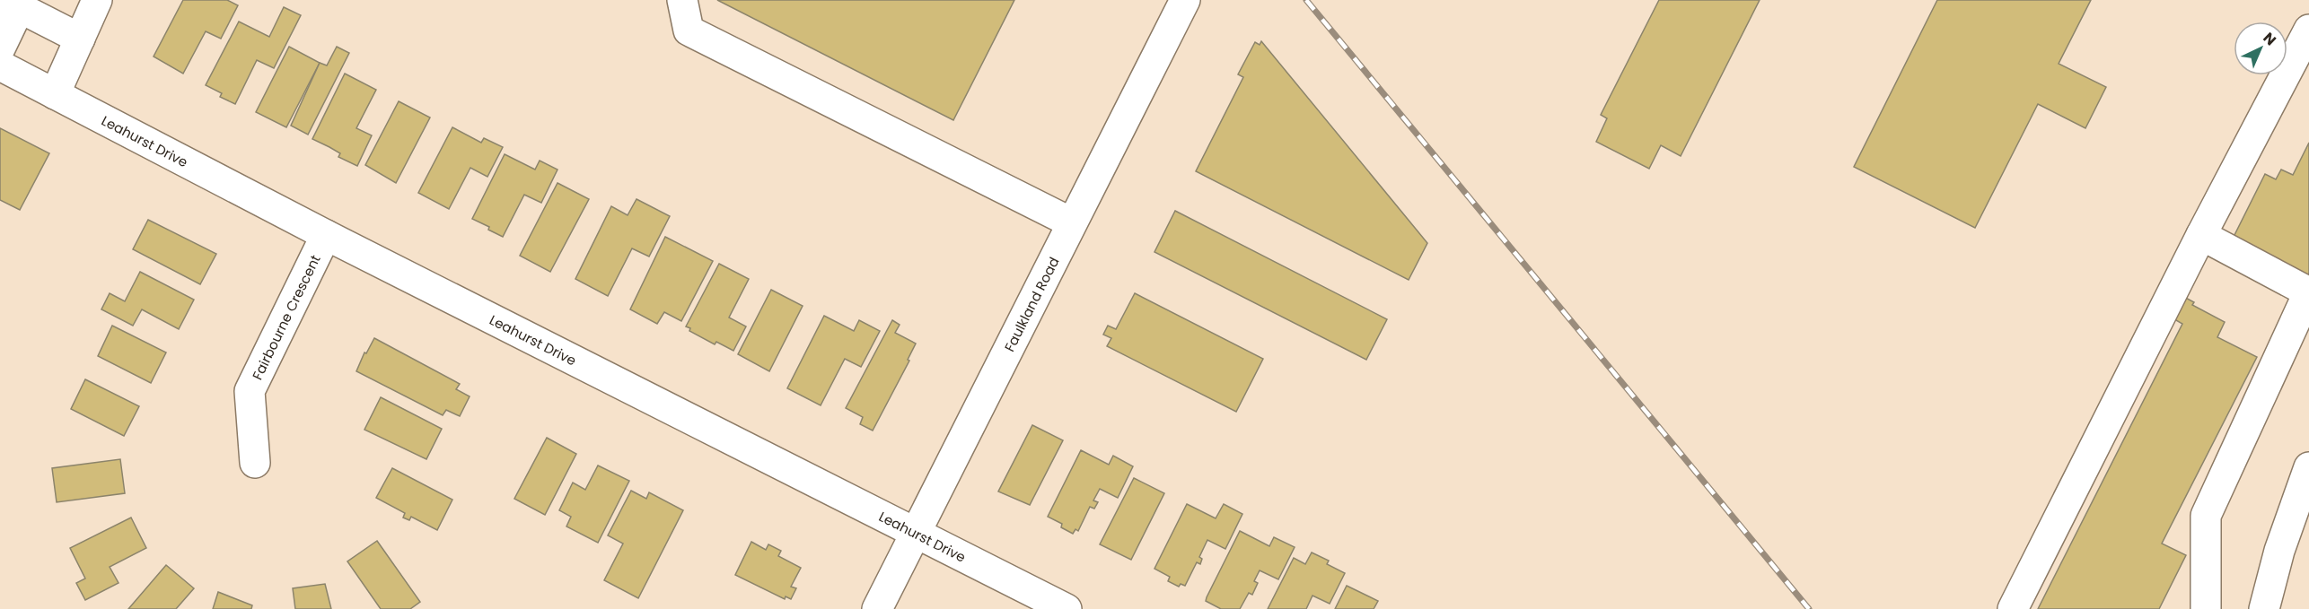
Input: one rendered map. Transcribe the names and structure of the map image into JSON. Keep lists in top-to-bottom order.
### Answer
{
  "streets": {
    "street": ["Leahurst Drive", "Faulkland Road", "Fairbourne Crescent"]
  },
  "crossings": [
    ["Leahurst Drive", "Faulkland Road"],
    ["Leahurst Drive", "Fairbourne Crescent"]
  ],
  "north": "top right"
}
